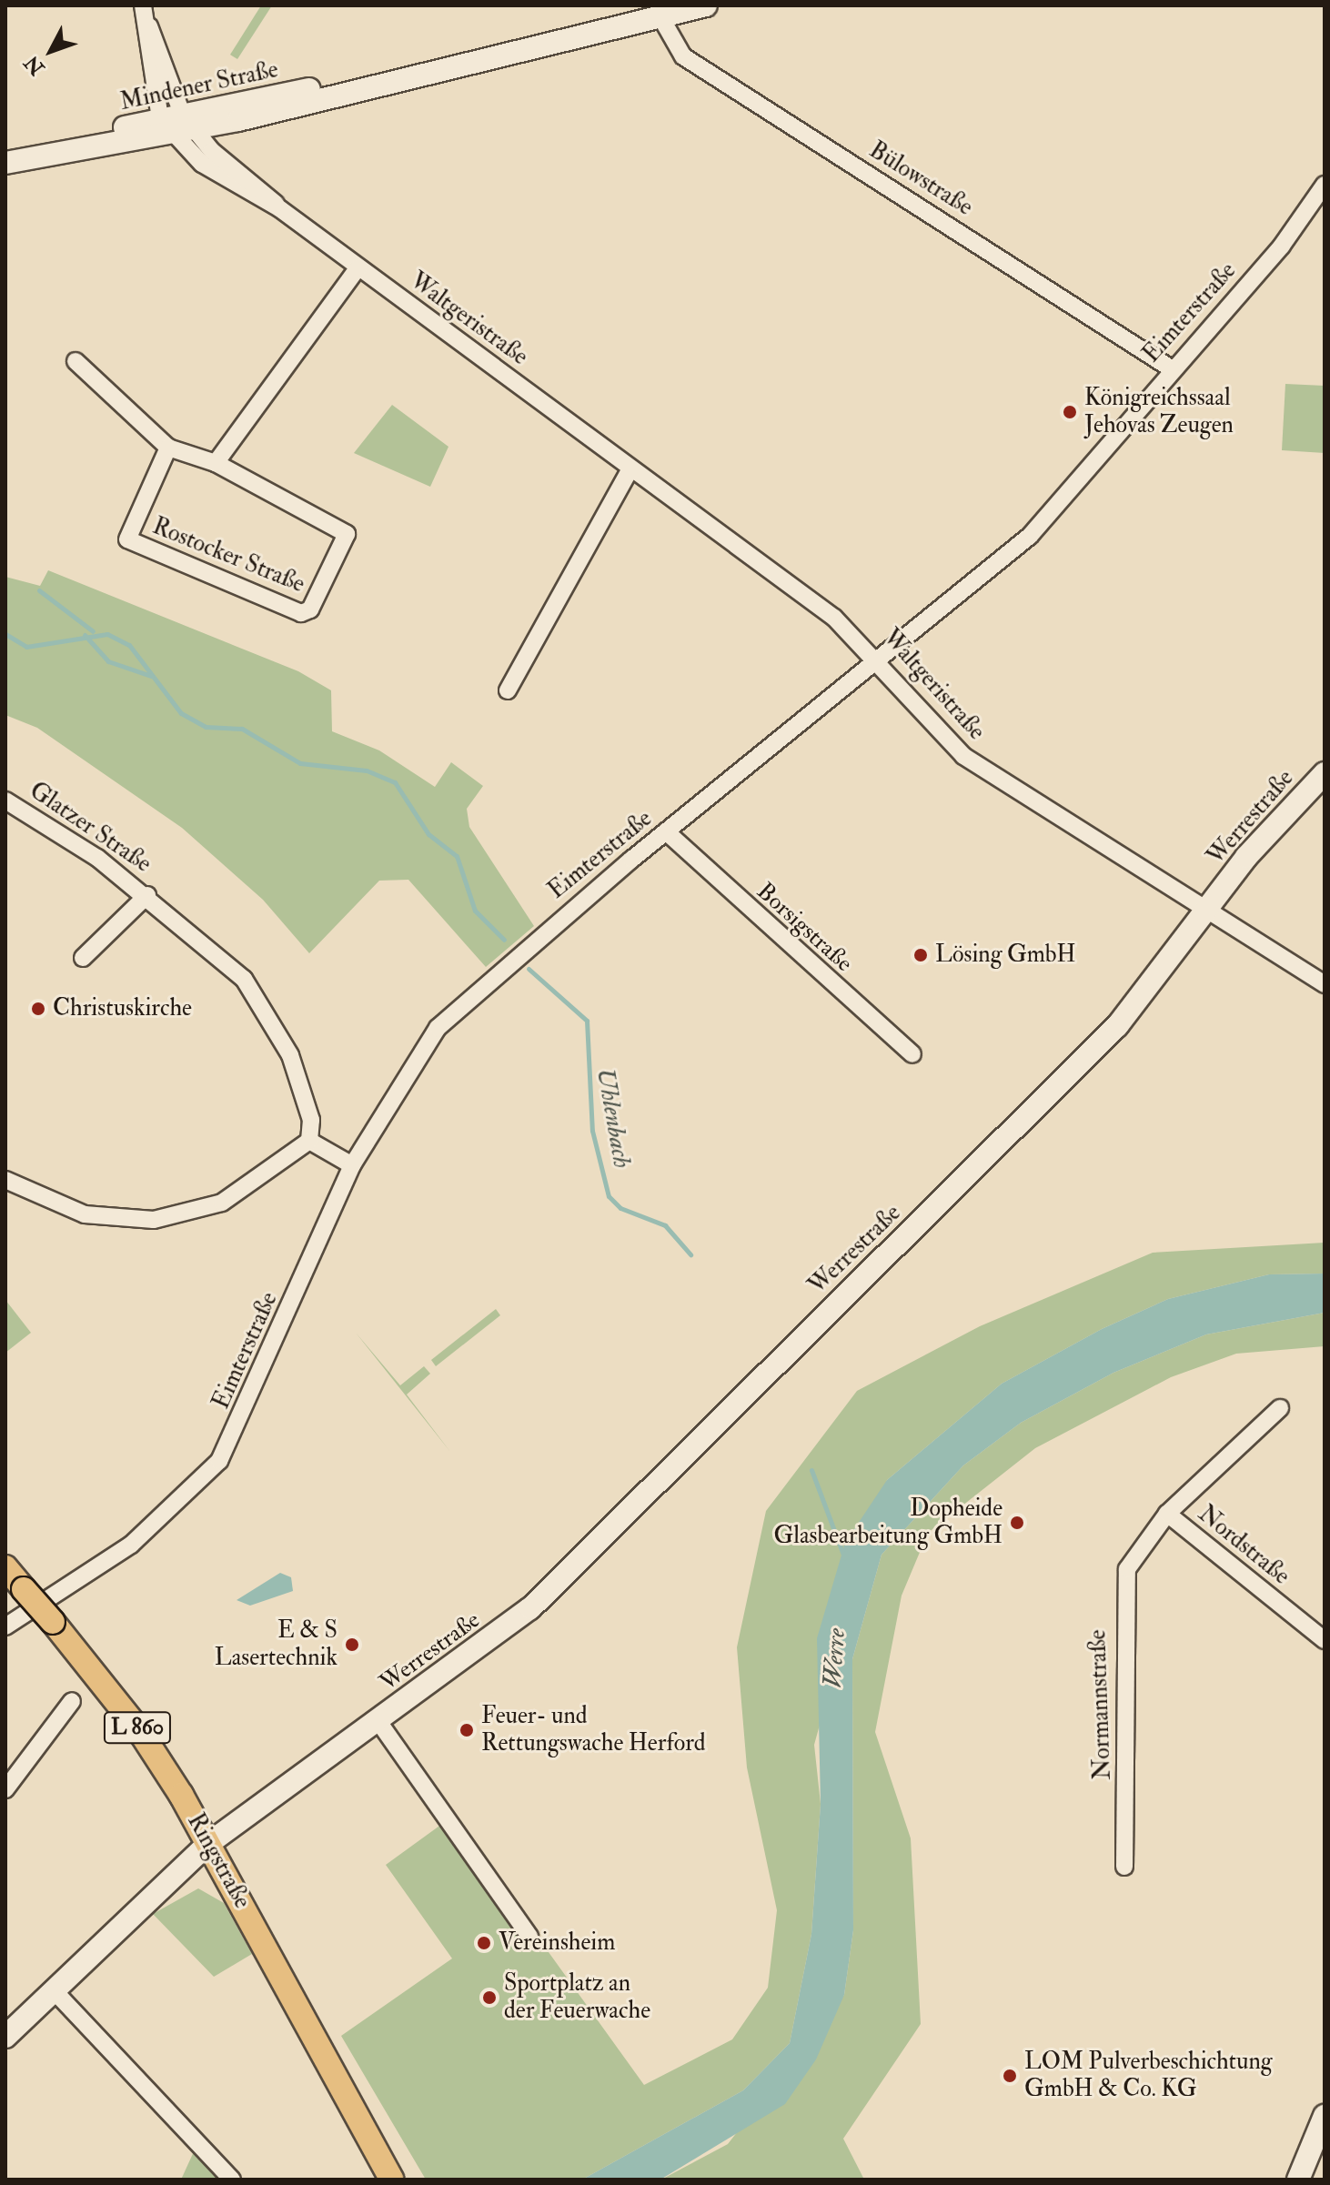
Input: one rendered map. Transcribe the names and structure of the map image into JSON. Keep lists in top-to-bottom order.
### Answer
{
  "streets": {
    "main road": [
      "Mindener Straße",
      "Werrestraße",
      "L 860",
      "Ringstraße"
    ],
    "street": [
      "Bülowstraße",
      "Eimterstraße",
      "Waltgeristraße",
      "Rostocker Straße",
      "Glatzer Straße",
      "Borsigstraße",
      "Nordstraße",
      "Normannstraße"
    ]
  },
  "crossings": [
    ["Mindener Straße", "Bülowstraße"],
    ["Mindener Straße", "Waltgeristraße"],
    ["Bülowstraße", "Eimterstraße"],
    ["Eimterstraße", "Waltgeristraße"],
    ["Eimterstraße", "Borsigstraße"],
    ["Waltgeristraße", "Werrestraße"],
    ["Werrestraße", "Ringstraße"],
    ["Nordstraße", "Normannstraße"]
  ],
  "water": ["Uhlenbach", "Werre"],
  "places": [
    "Königreichssaal Jehovas Zeugen",
    "Lösing GmbH",
    "Christuskirche",
    "Dopheide Glasbearbeitung GmbH",
    "E & S Lasertechnik",
    "Feuer- und Rettungswache Herford",
    "Vereinsheim",
    "Sportplatz an der Feuerwache",
    "LOM Pulverbeschichtung GmbH & Co. KG"
  ],
  "north": "bottom left"
}
